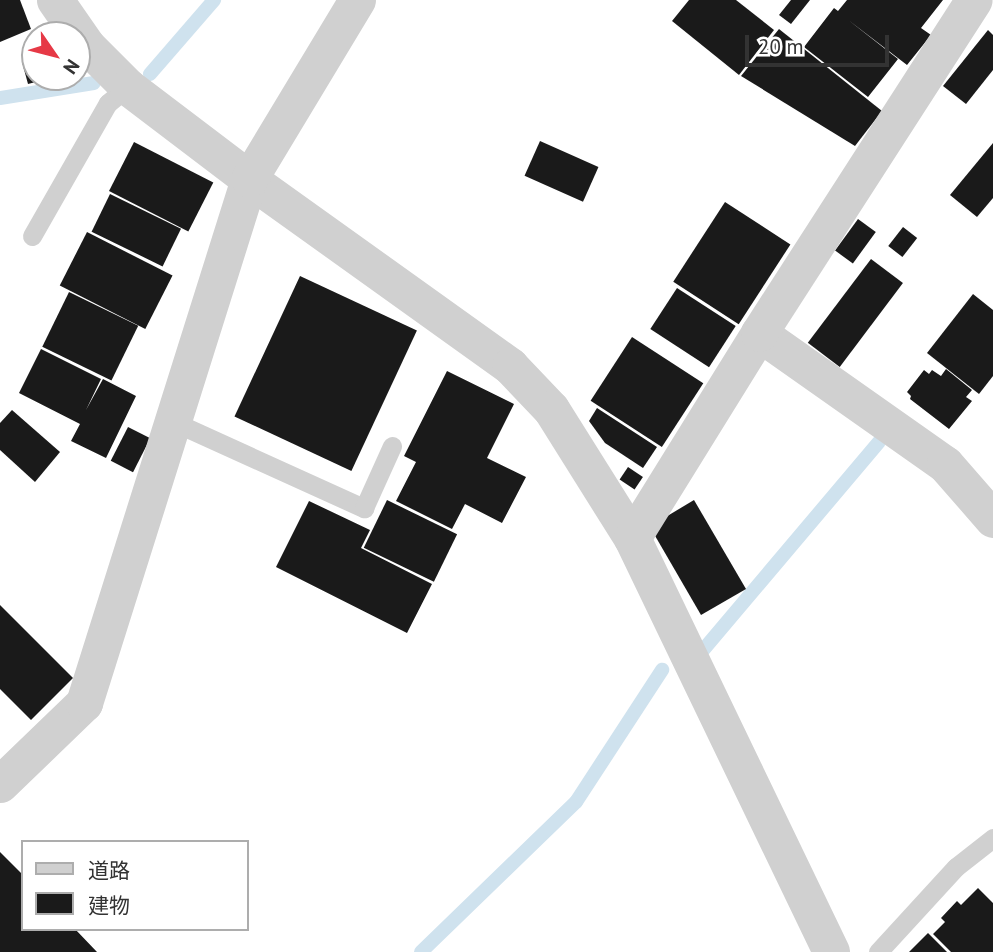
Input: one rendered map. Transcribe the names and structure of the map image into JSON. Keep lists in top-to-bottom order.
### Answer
{
  "legend": ["道路", "建物"],
  "scale_bar": "20 m",
  "north": "bottom right"
}
